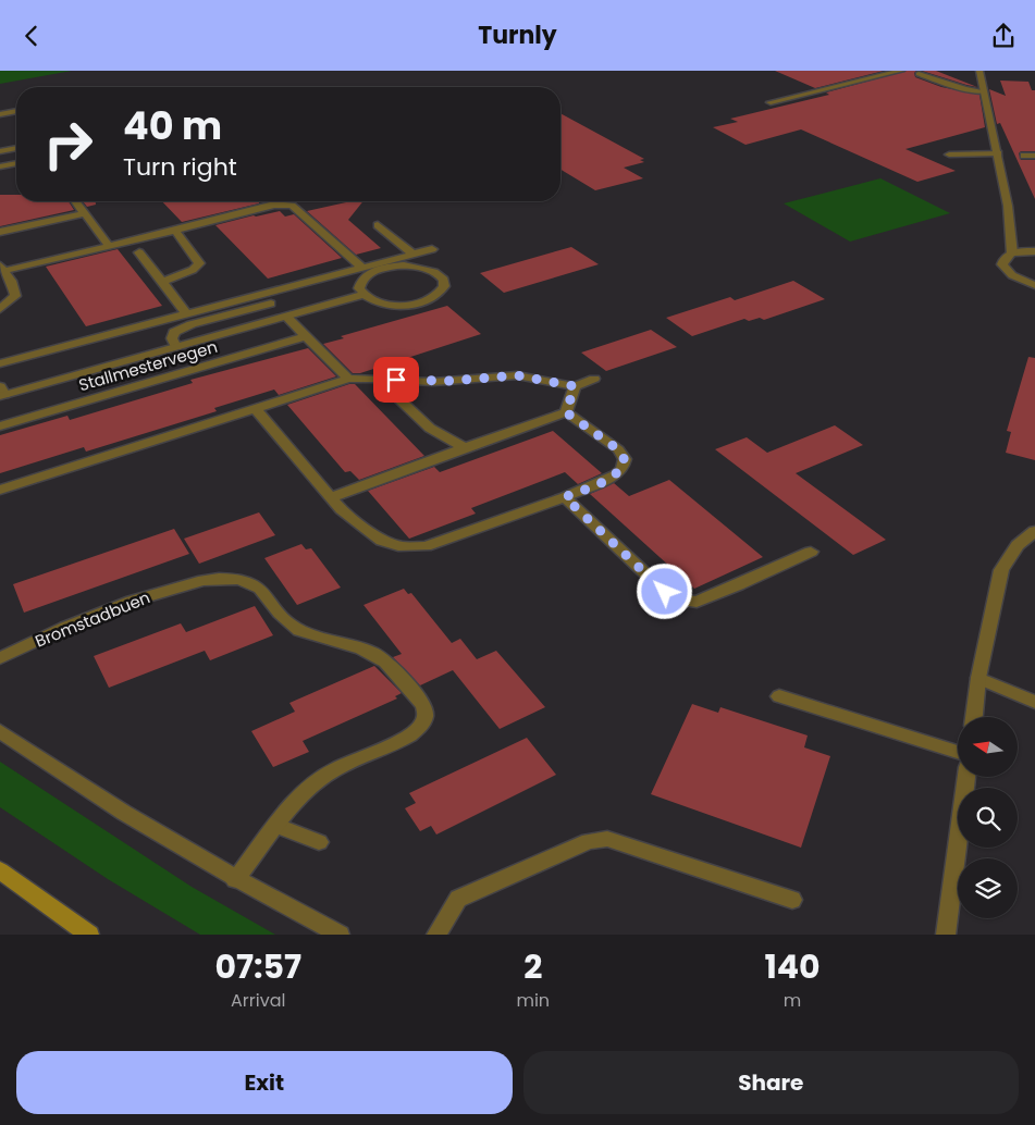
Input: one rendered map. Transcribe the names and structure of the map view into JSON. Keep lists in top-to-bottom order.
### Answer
{
  "streets": {
    "street": ["Stallmestervegen", "Bromstadbuen"]
  },
  "north": "left",
  "page": {
    "header": "Turnly",
    "turn": ["40 m", "Turn right"],
    "eta": [
      "07:57",
      "Arrival",
      "2",
      "min",
      "140",
      "m"
    ],
    "buttons": ["Exit", "Share"]
  }
}
